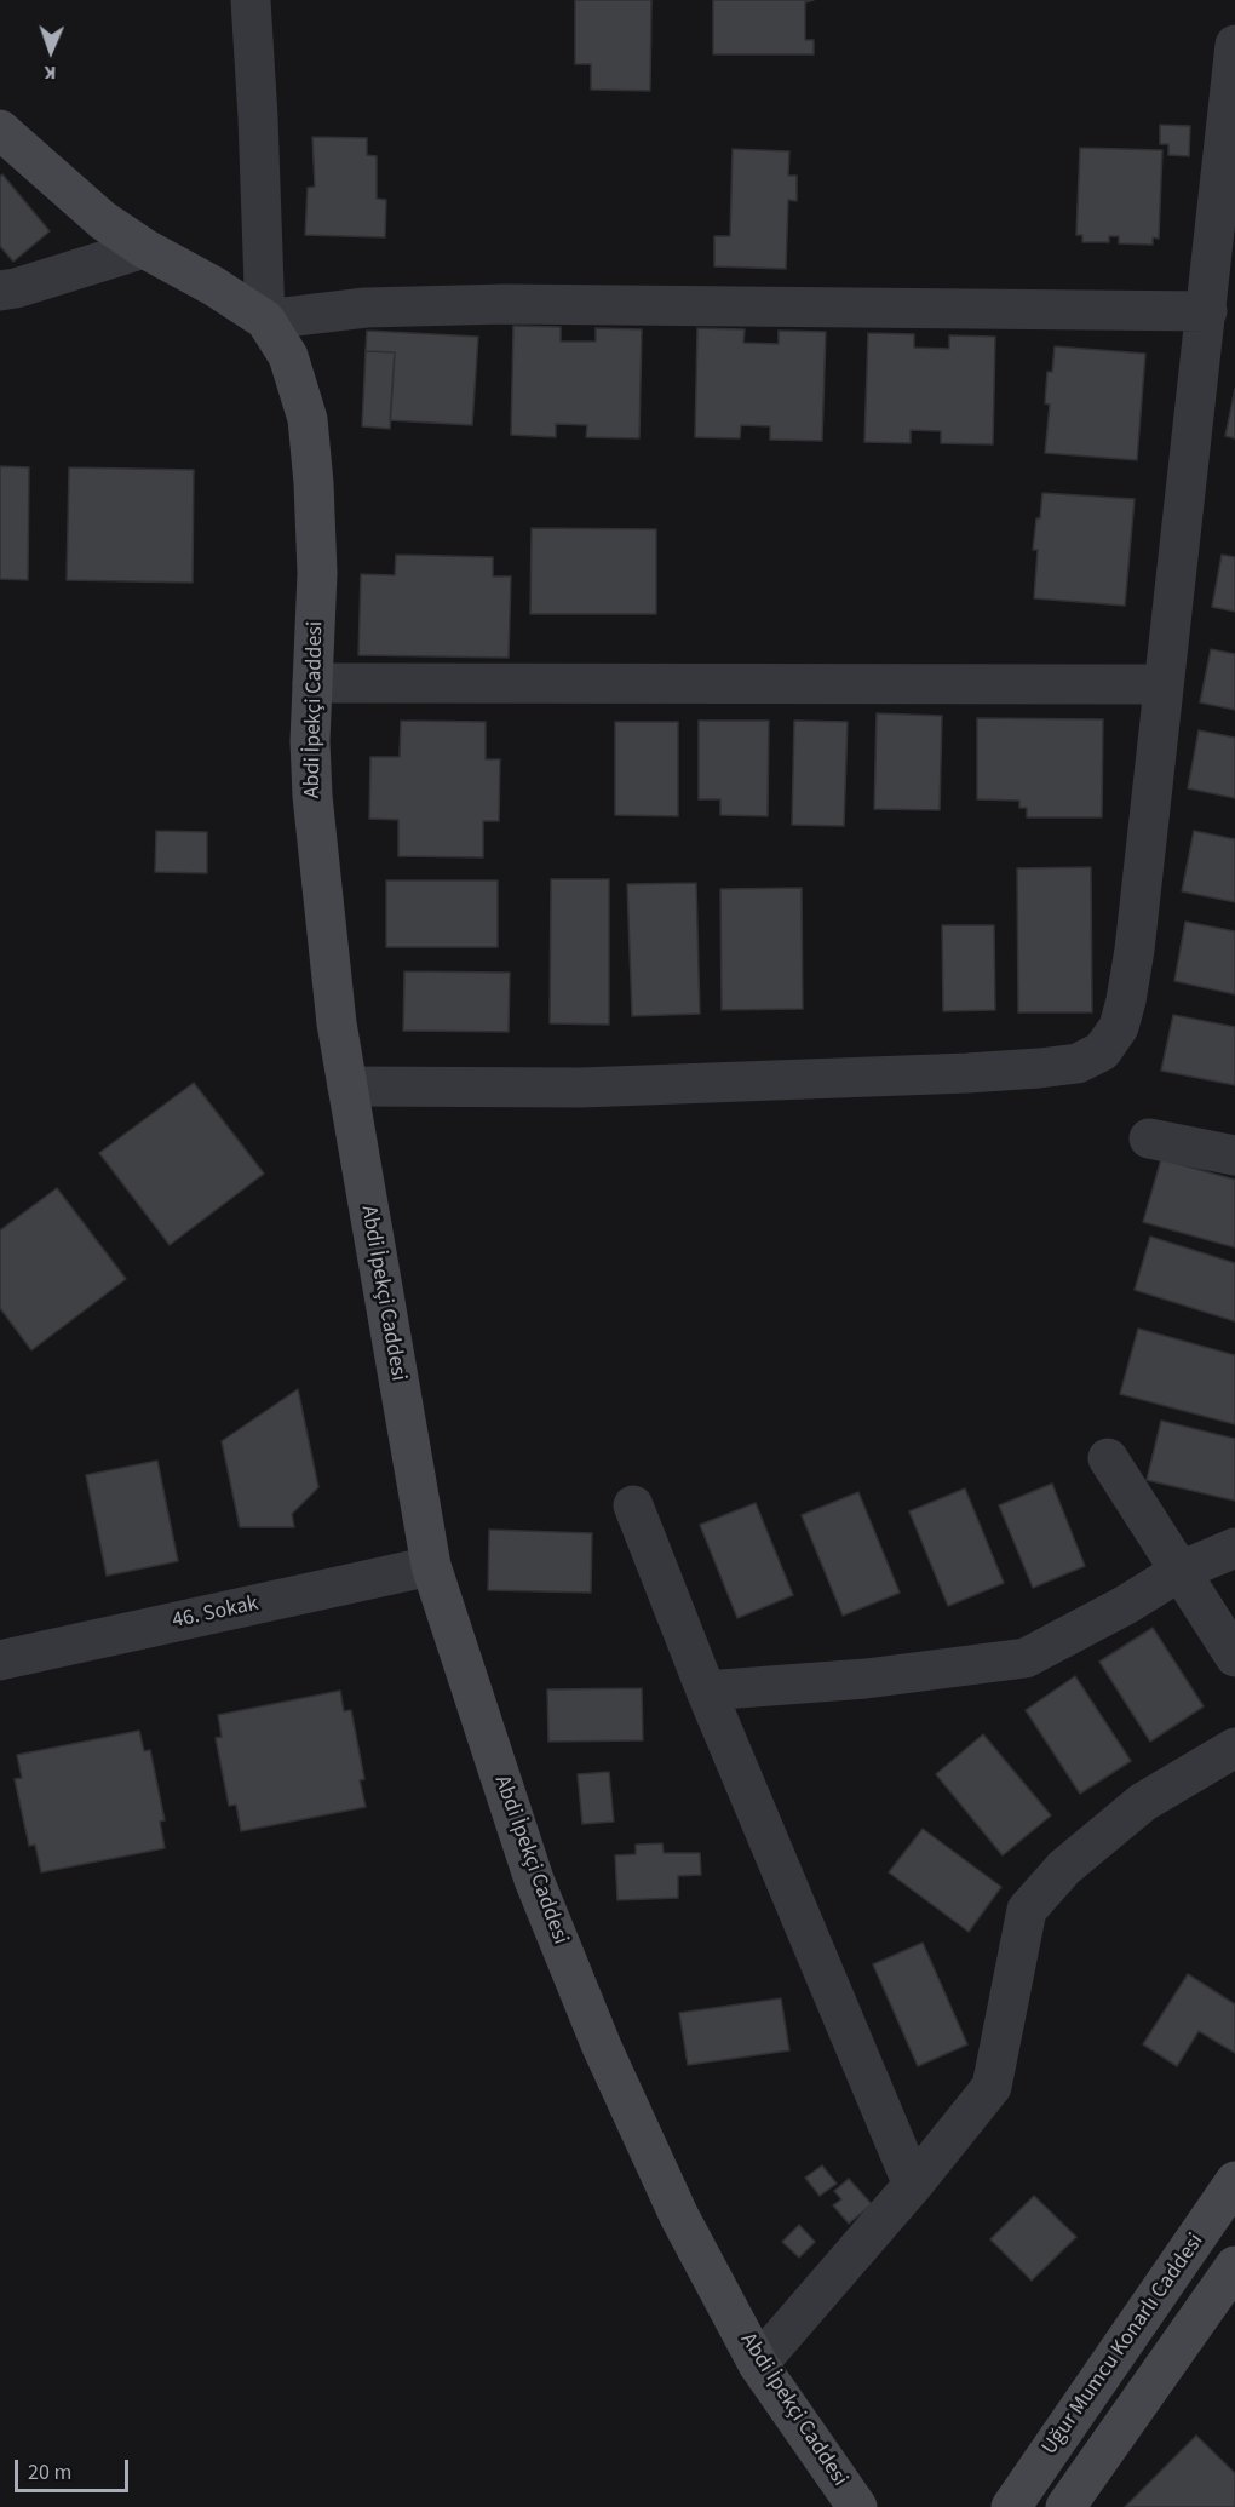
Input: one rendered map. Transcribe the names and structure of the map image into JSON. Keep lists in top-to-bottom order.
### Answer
{
  "streets": {
    "street": ["Abdi İpekçi Caddesi", "46. Sokak", "Uğur Mumcu Konarlı Caddesi"]
  },
  "crossings": [
    ["Abdi İpekçi Caddesi", "46. Sokak"]
  ],
  "scale_bar": "20 m",
  "north": "bottom"
}
